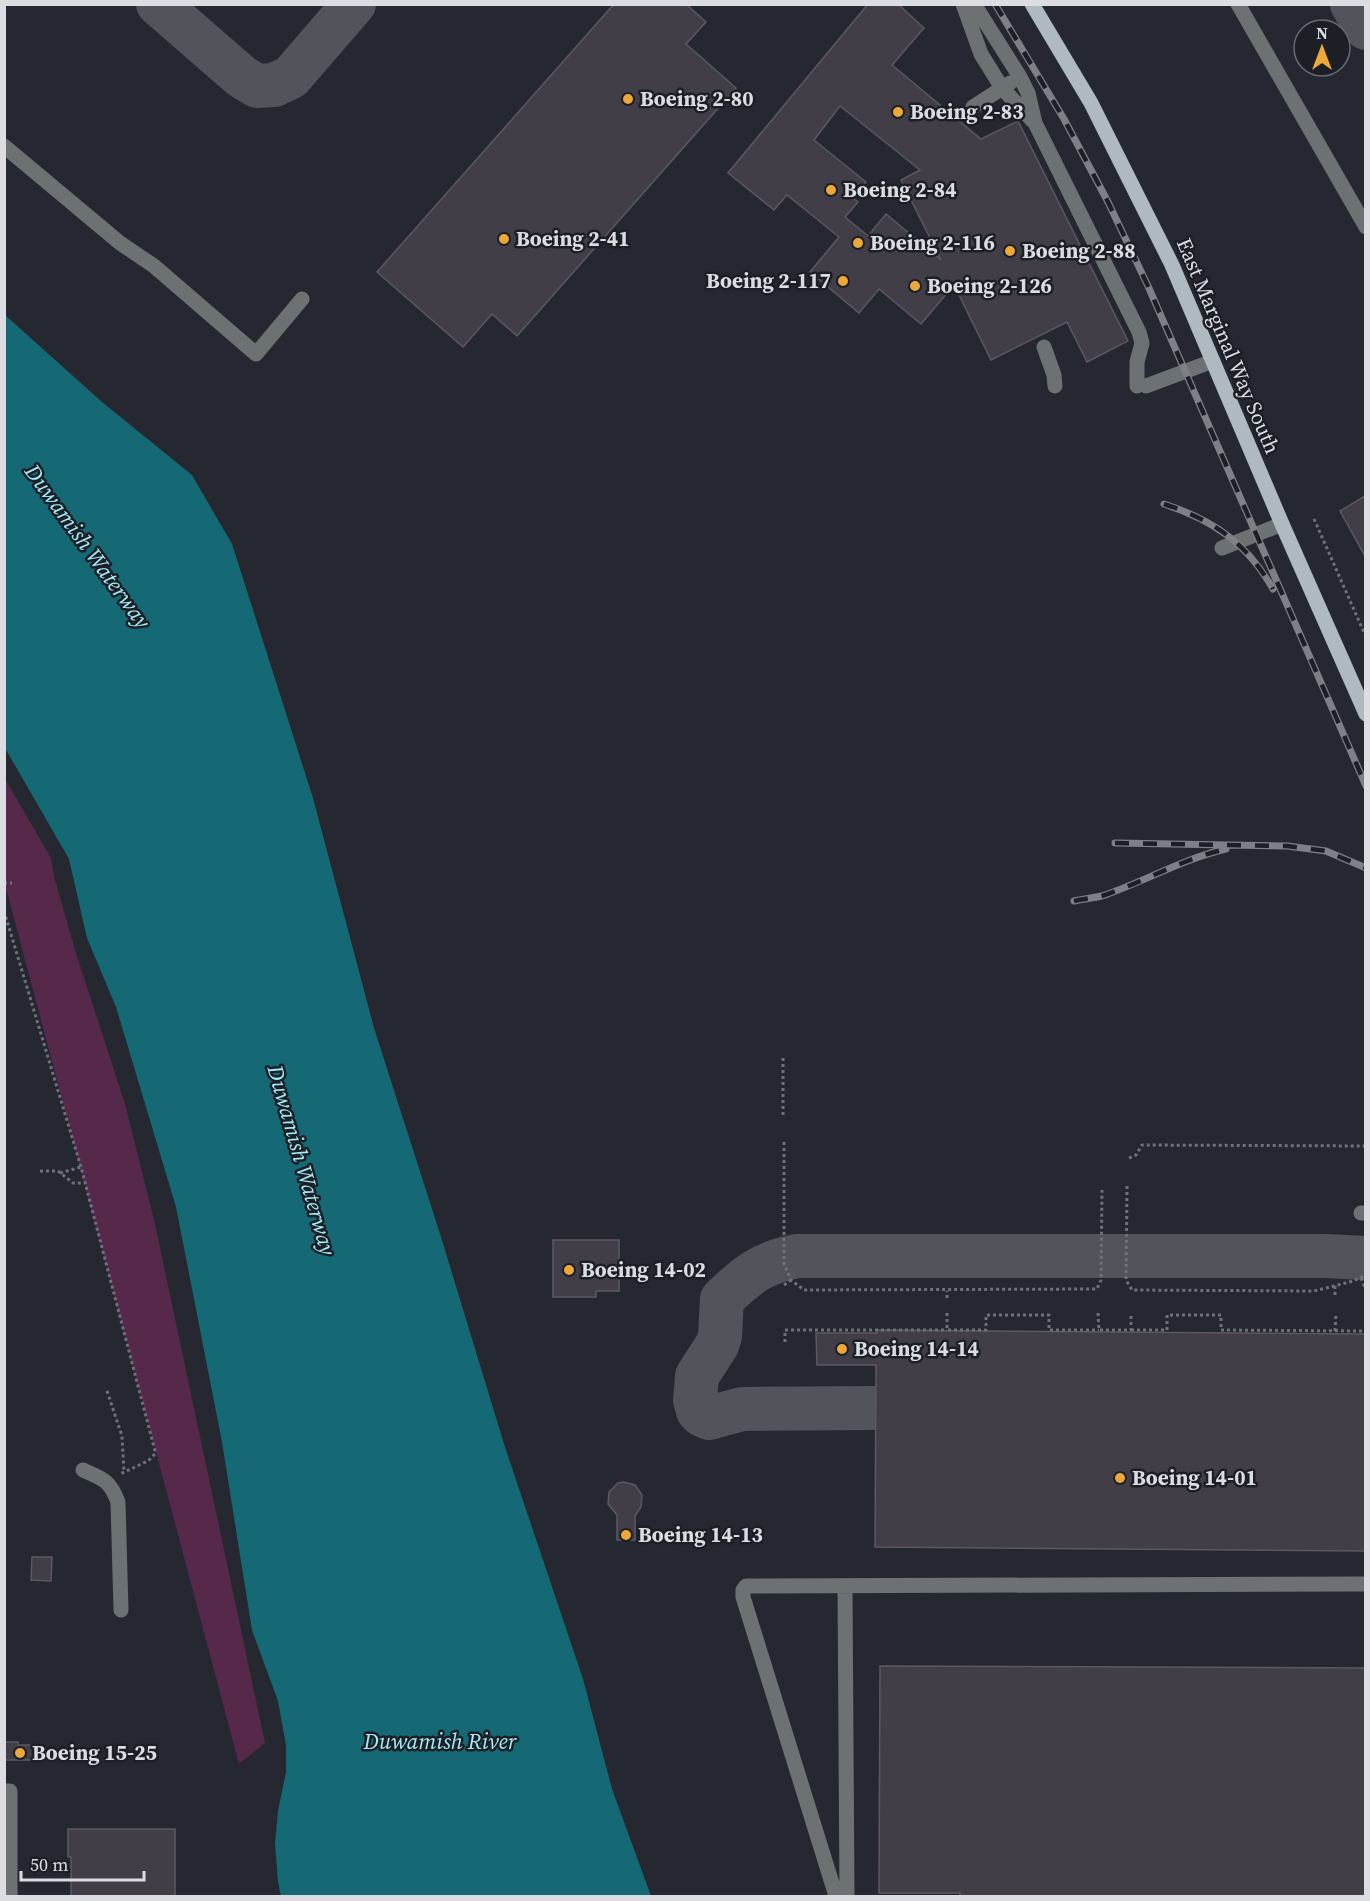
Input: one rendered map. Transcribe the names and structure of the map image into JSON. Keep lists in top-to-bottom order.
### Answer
{
  "streets": {
    "main road": ["East Marginal Way South"]
  },
  "water": ["Duwamish Waterway", "Duwamish River"],
  "places": [
    "Boeing 2-80",
    "Boeing 2-83",
    "Boeing 2-84",
    "Boeing 2-41",
    "Boeing 2-116",
    "Boeing 2-88",
    "Boeing 2-117",
    "Boeing 2-126",
    "Boeing 14-02",
    "Boeing 14-14",
    "Boeing 14-01",
    "Boeing 14-13",
    "Boeing 15-25"
  ],
  "scale_bar": "50 m",
  "north": "top"
}
